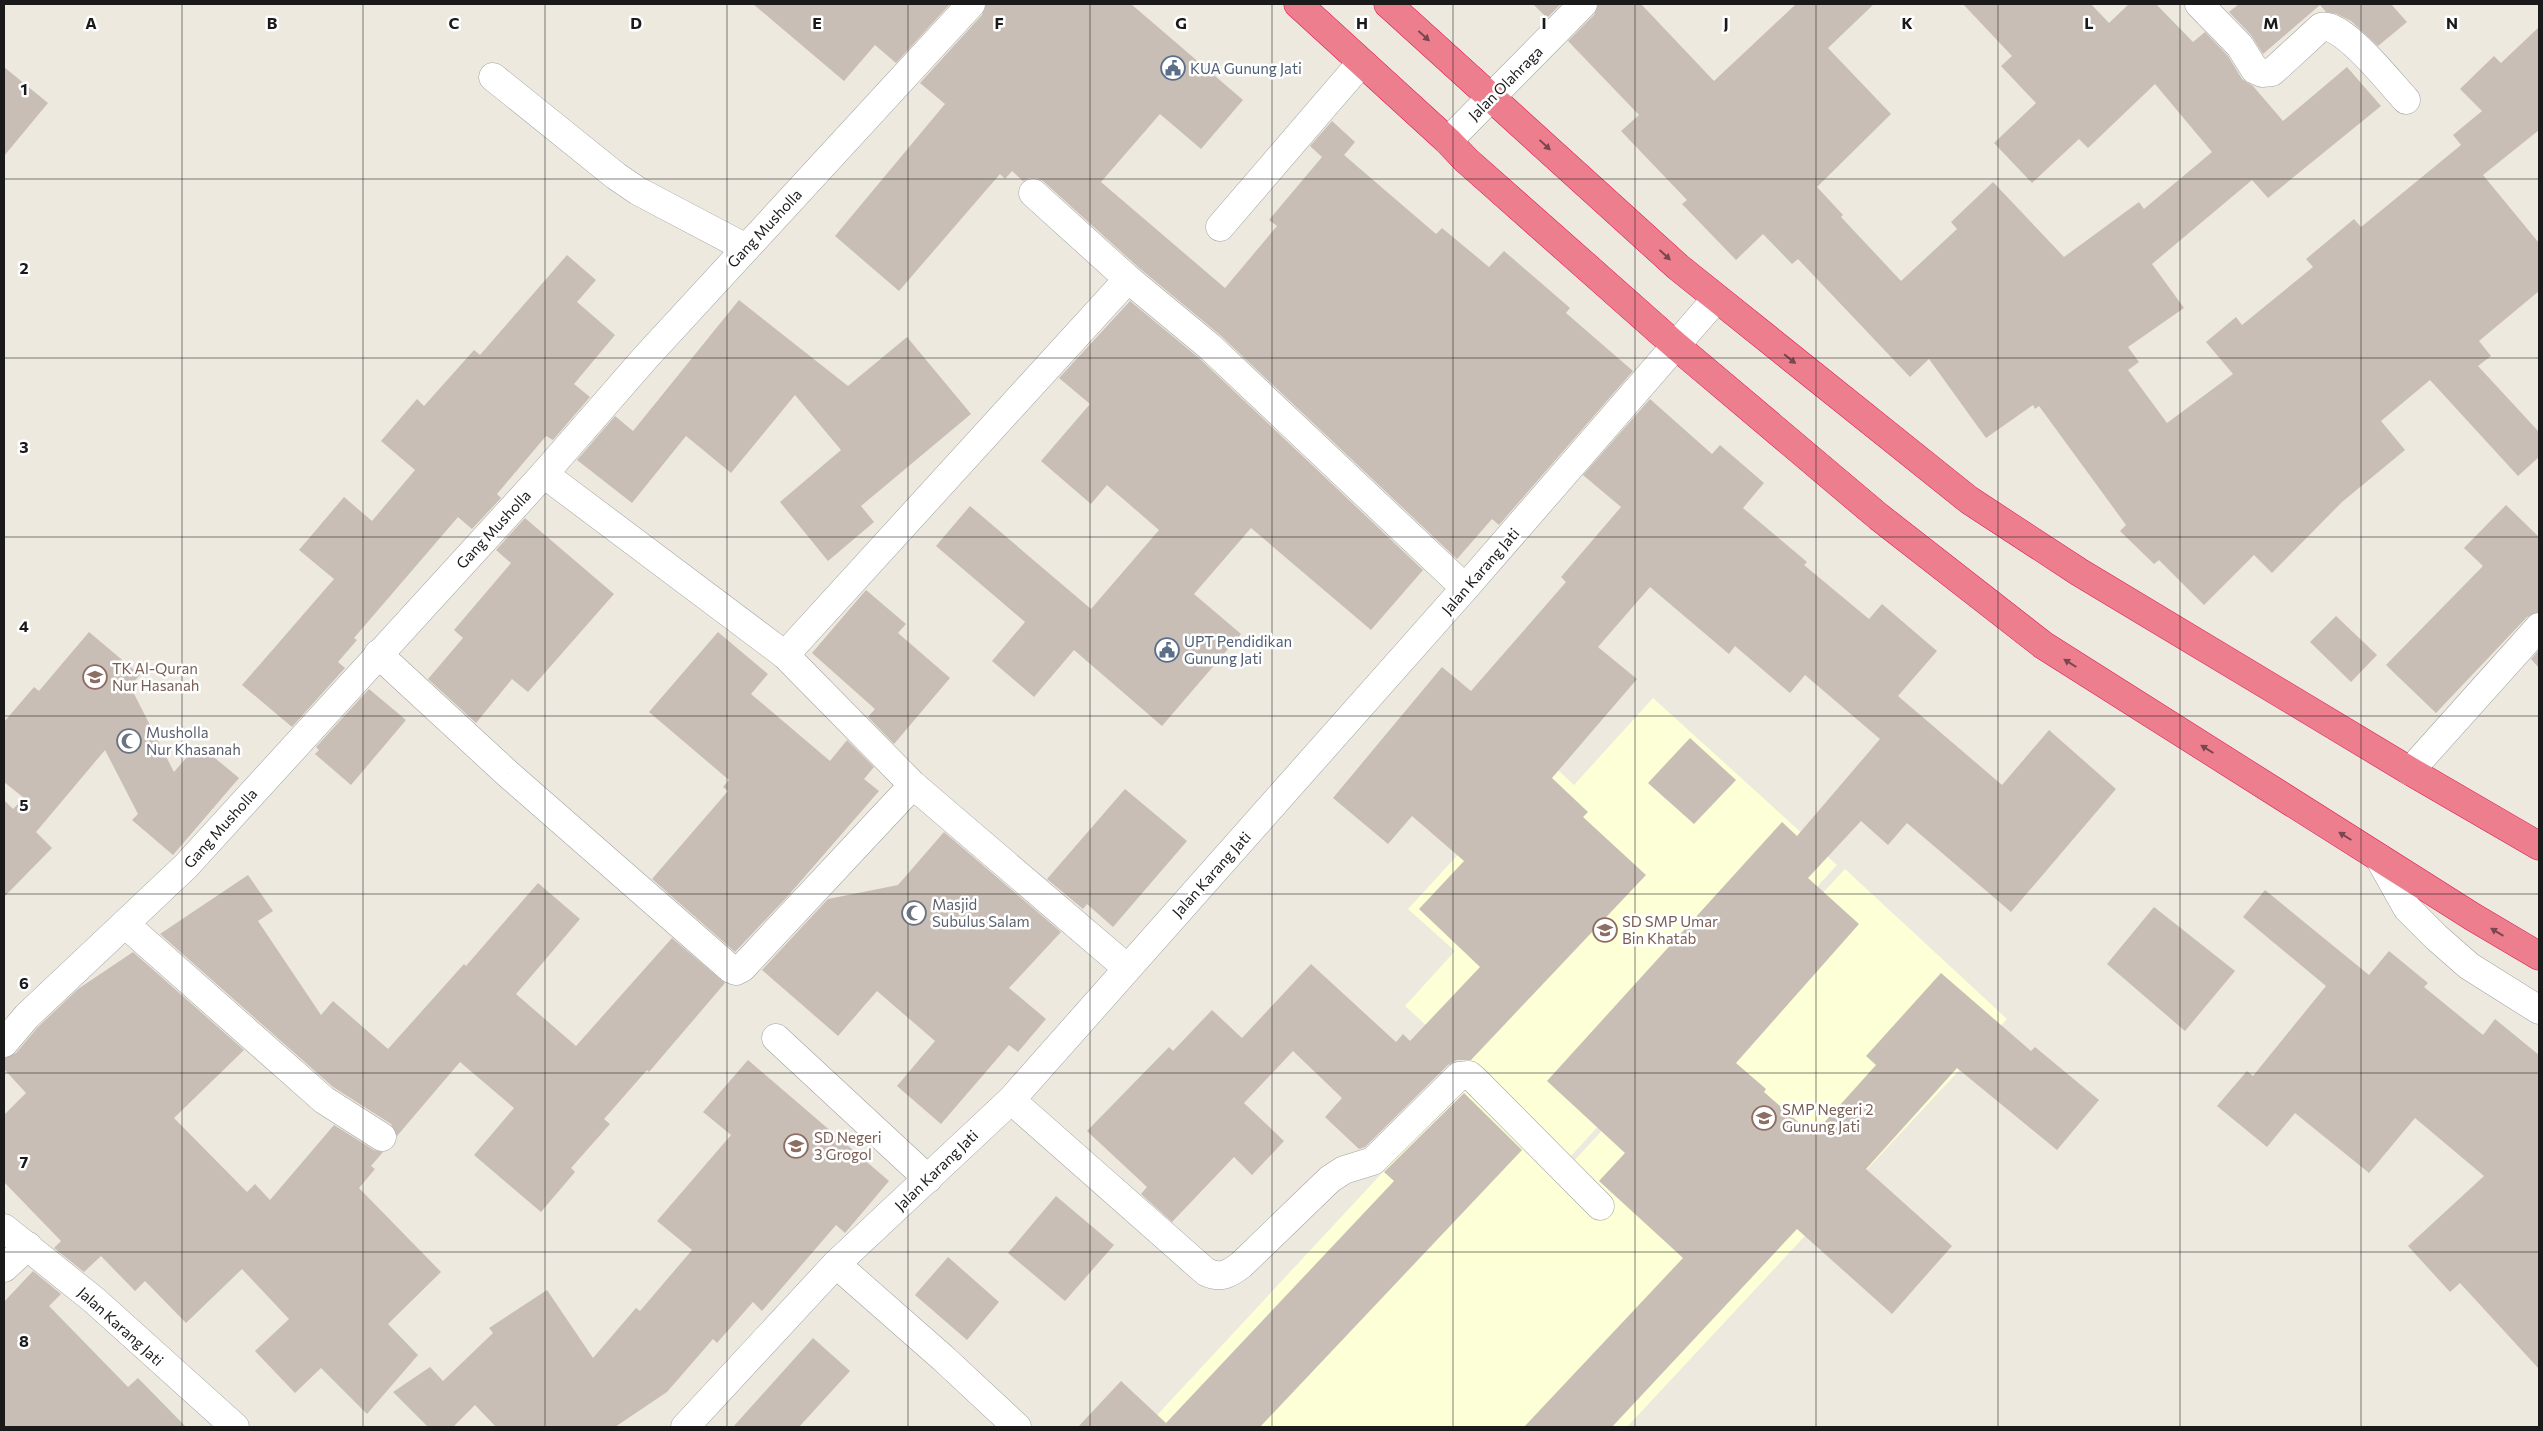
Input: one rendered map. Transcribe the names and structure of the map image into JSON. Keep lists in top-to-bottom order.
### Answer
{
  "streets": {
    "street": ["Jalan Olahraga", "Gang Musholla", "Jalan Karang Jati"]
  },
  "places": {
    "public building": ["KUA Gunung Jati", "UPT Pendidikan Gunung Jati"],
    "school or university": [
      "TK Al-Quran Nur Hasanah",
      "SD SMP Umar Bin Khatab",
      "SMP Negeri 2 Gunung Jati",
      "SD Negeri 3 Grogol"
    ],
    "mosque": ["Musholla Nur Khasanah", "Masjid Subulus Salam"]
  },
  "grid": {
    "columns": [
      "A",
      "B",
      "C",
      "D",
      "E",
      "F",
      "G",
      "H",
      "I",
      "J",
      "K",
      "L",
      "M",
      "N"
    ],
    "rows": [
      "1",
      "2",
      "3",
      "4",
      "5",
      "6",
      "7",
      "8"
    ]
  }
}
